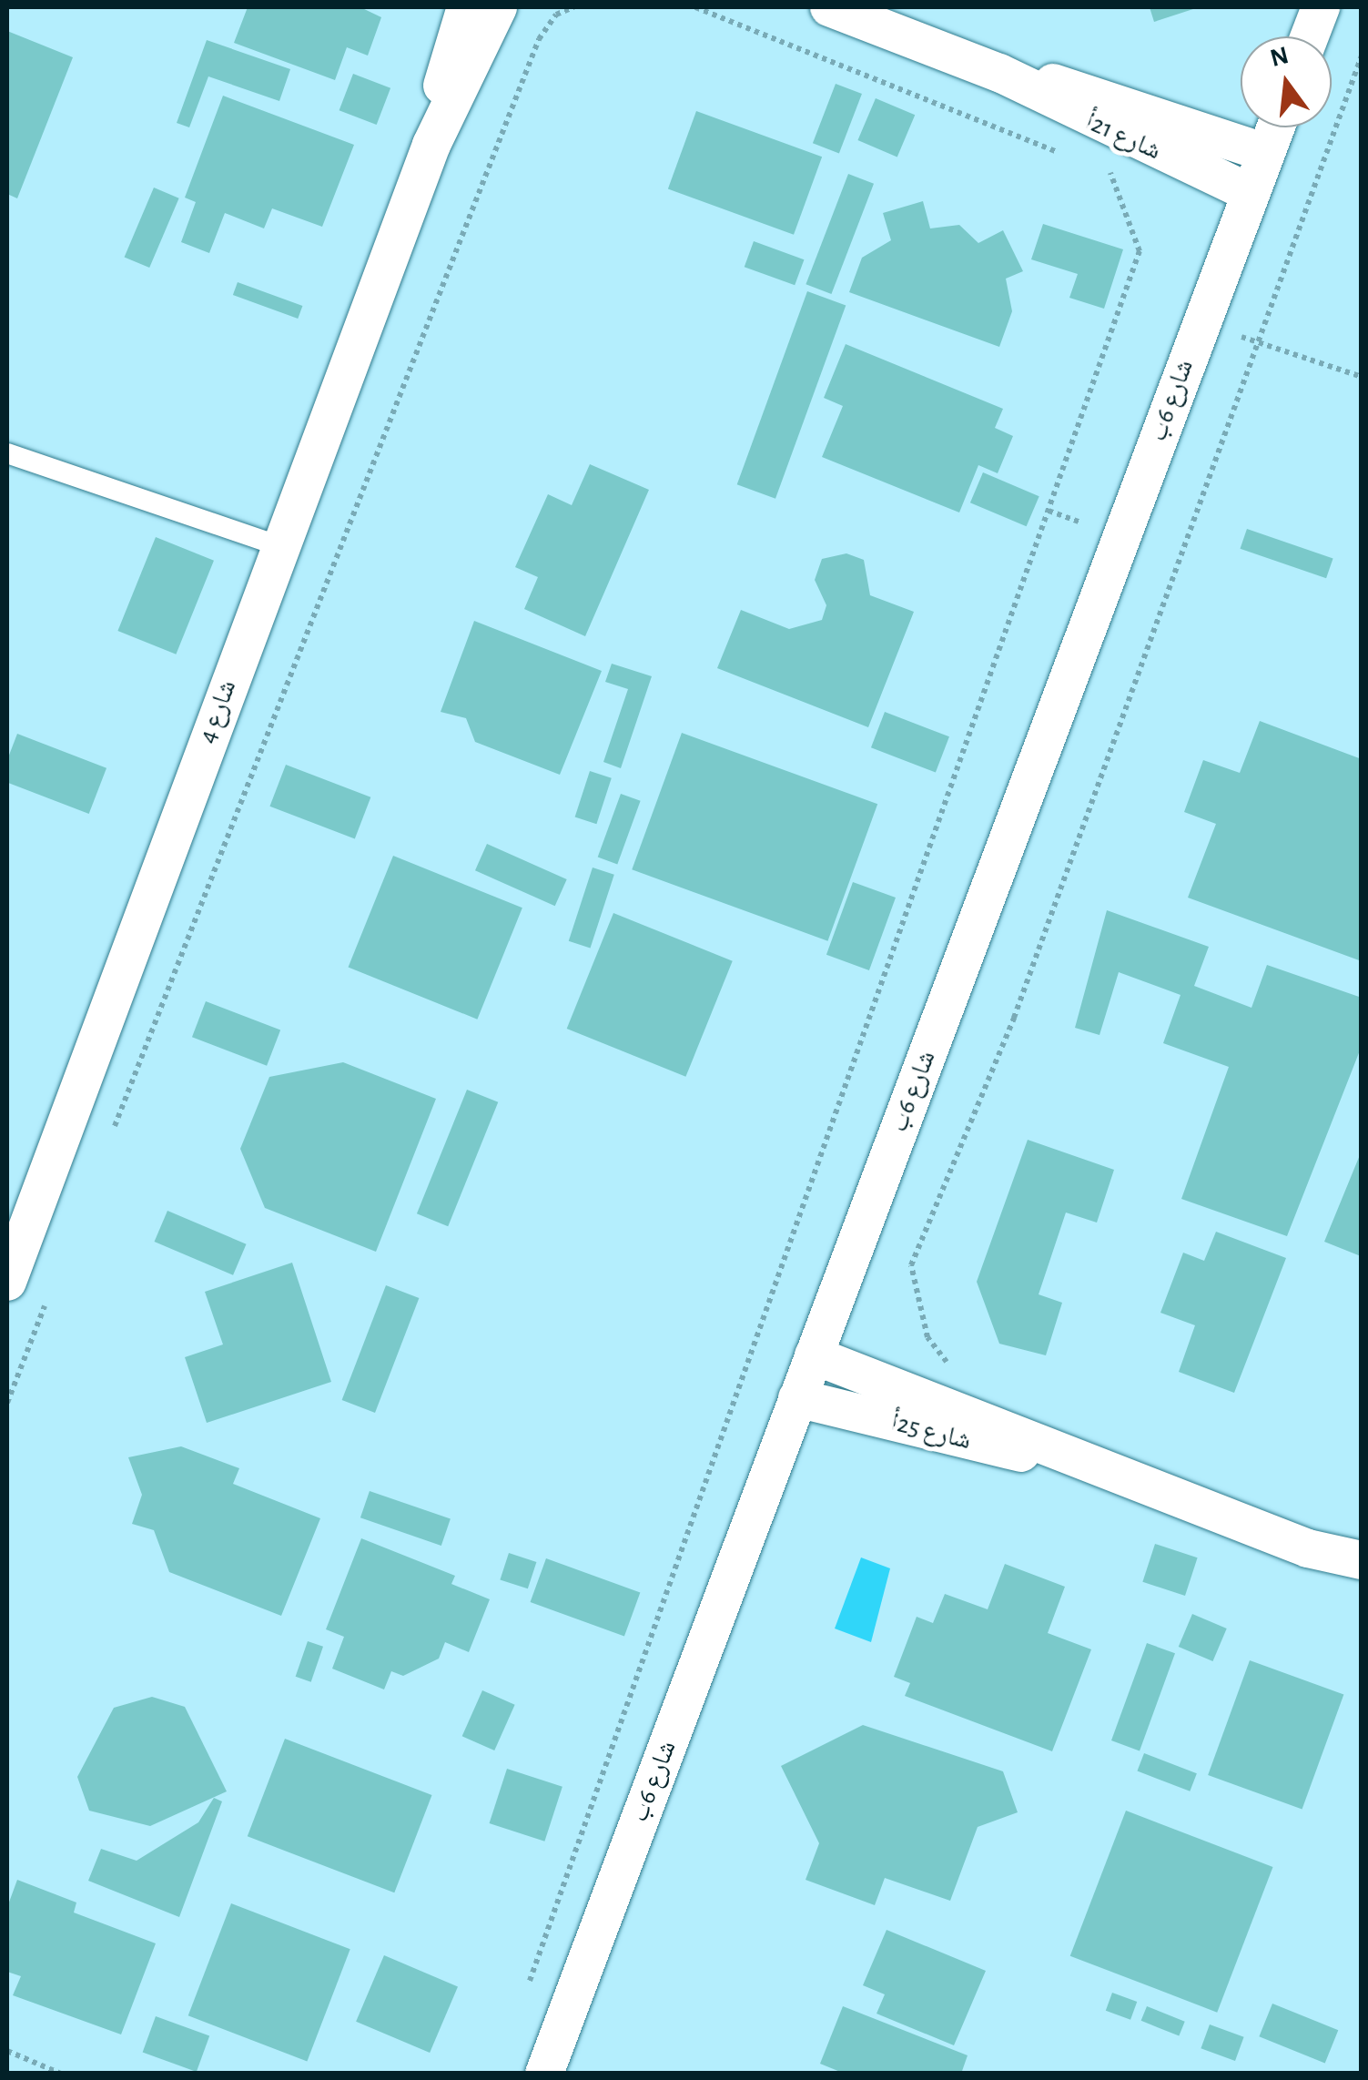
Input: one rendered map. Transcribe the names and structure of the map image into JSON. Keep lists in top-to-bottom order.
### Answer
{
  "streets": {
    "street": [
      "شارع 21أ",
      "شارع 6ب",
      "شارع 4",
      "شارع 25أ"
    ]
  },
  "crossings": [
    ["شارع 21أ", "شارع 6ب"],
    ["شارع 6ب", "شارع 25أ"]
  ],
  "north": "top"
}
